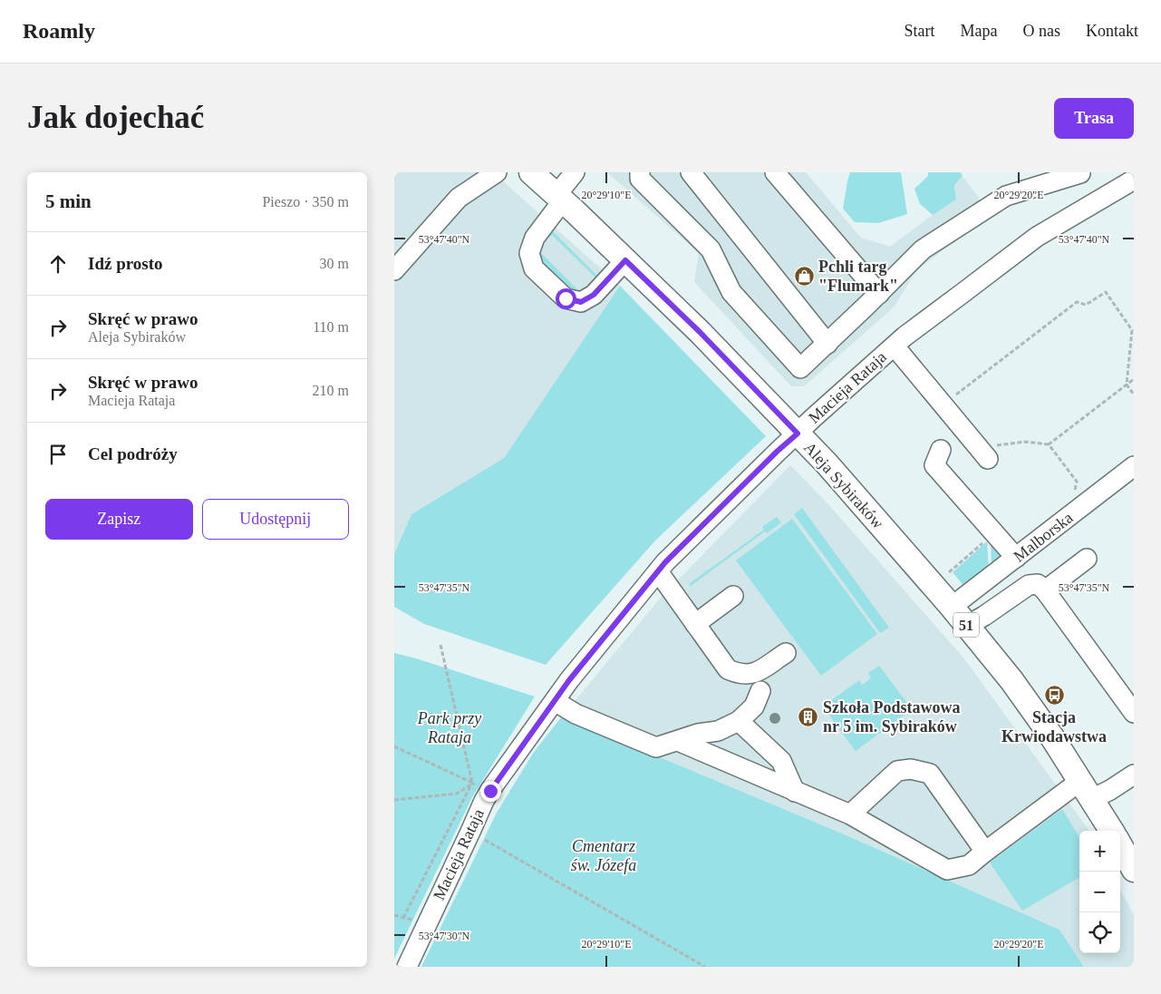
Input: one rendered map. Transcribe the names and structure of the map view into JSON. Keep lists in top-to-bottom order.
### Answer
{
  "streets": {
    "main road": ["Aleja Sybiraków", "51"],
    "street": ["Macieja Rataja", "Malborska"]
  },
  "crossings": [
    ["Macieja Rataja", "Aleja Sybiraków"],
    ["Aleja Sybiraków", "Malborska"]
  ],
  "parks": ["Park przy Rataja", "Cmentarz św. Józefa"],
  "places": {
    "shop": ["Pchli targ \"Flumark\""],
    "bus stop": ["Stacja Krwiodawstwa"],
    "building": ["Szkoła Podstawowa nr 5 im. Sybiraków"]
  },
  "page": {
    "header": "Roamly",
    "nav": [
      "Start",
      "Mapa",
      "O nas",
      "Kontakt"
    ],
    "buttons": [
      "Trasa",
      ["Zapisz", "Udostępnij"]
    ],
    "title": "Jak dojechać",
    "heading": ["5 min", "Pieszo · 350 m"],
    "list": [
      ["Idź prosto", "30 m"],
      ["Skręć w prawo", "Aleja Sybiraków", "110 m"],
      ["Skręć w prawo", "Macieja Rataja", "210 m"],
      "Cel podróży"
    ],
    "map_buttons": ["+", "−"]
  },
  "coordinates": [
    "20°29'10\"E",
    "20°29'20\"E",
    "53°47'40\"N",
    "53°47'35\"N",
    "53°47'30\"N"
  ]
}
